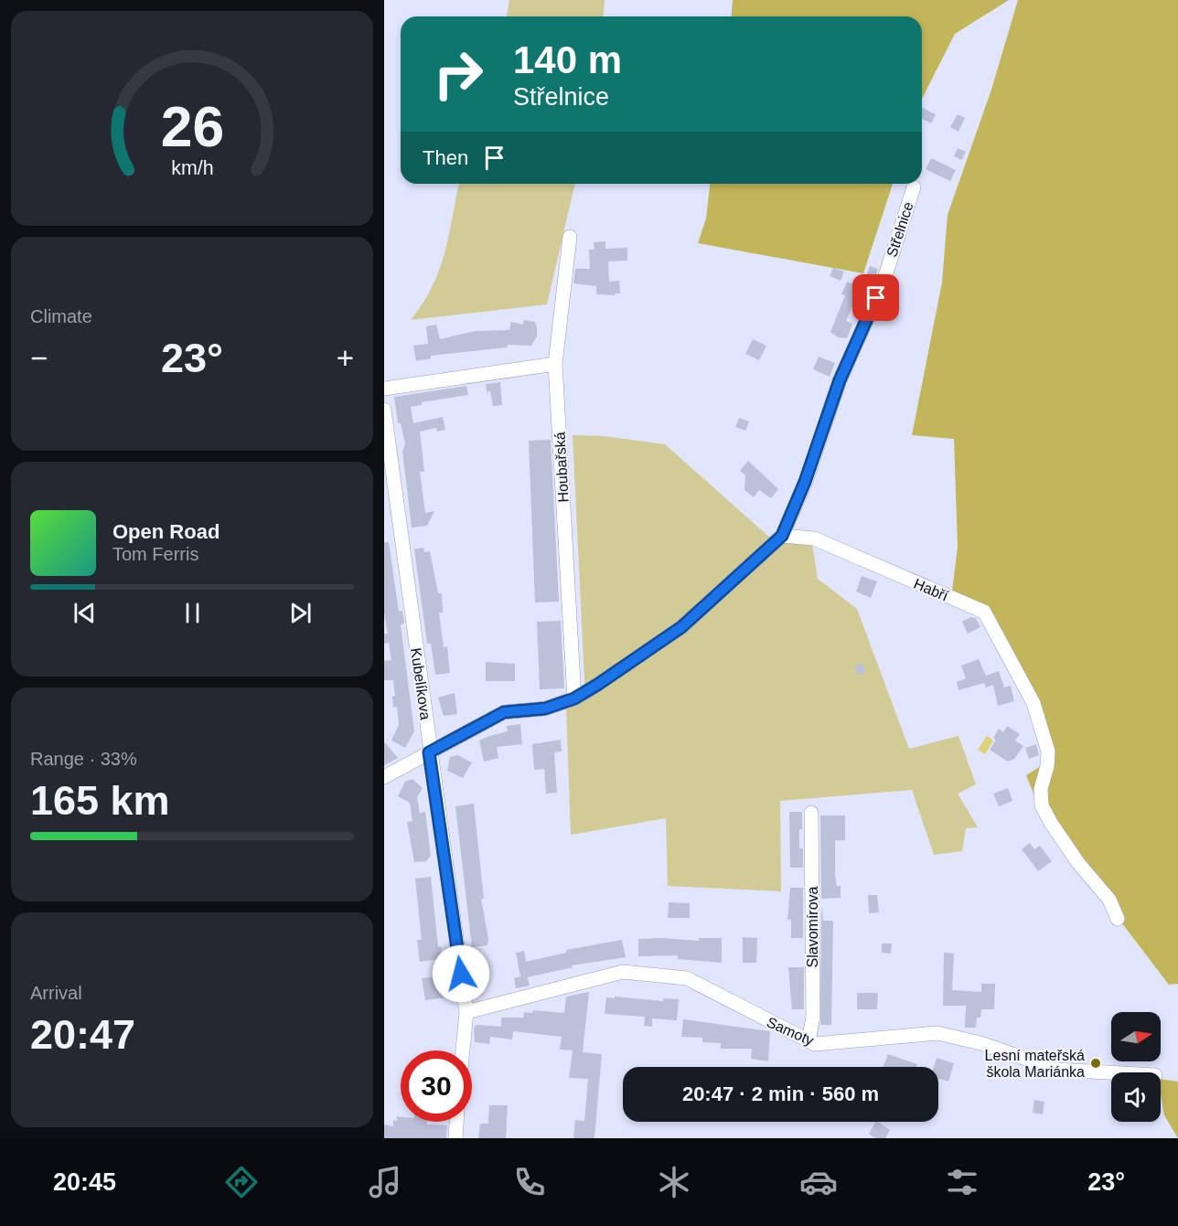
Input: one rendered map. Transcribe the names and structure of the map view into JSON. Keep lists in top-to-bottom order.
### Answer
{
  "streets": {
    "street": [
      "Střelnice",
      "Houbařská",
      "Habří",
      "Kubelíkova",
      "Slavomírova",
      "Samoty"
    ]
  },
  "crossings": [
    ["Střelnice", "Houbařská"],
    ["Střelnice", "Habří"],
    ["Střelnice", "Kubelíkova"],
    ["Kubelíkova", "Samoty"],
    ["Slavomírova", "Samoty"]
  ],
  "places": ["Lesní mateřská škola Mariánka"],
  "north": "right",
  "page": {
    "turn": ["140 m", "Střelnice"],
    "then": "Then",
    "tile": [
      "Climate",
      ["Range · 33%", "165 km"],
      ["Arrival", "20:47"]
    ],
    "heat": ["−", "23°", "+"],
    "song": ["Open Road", "Tom Ferris"],
    "limit": "30",
    "trip": "20:47 · 2 min · 560 m",
    "tabs": ["20:45", "23°"],
    "gauge": ["26", "km/h"]
  }
}
